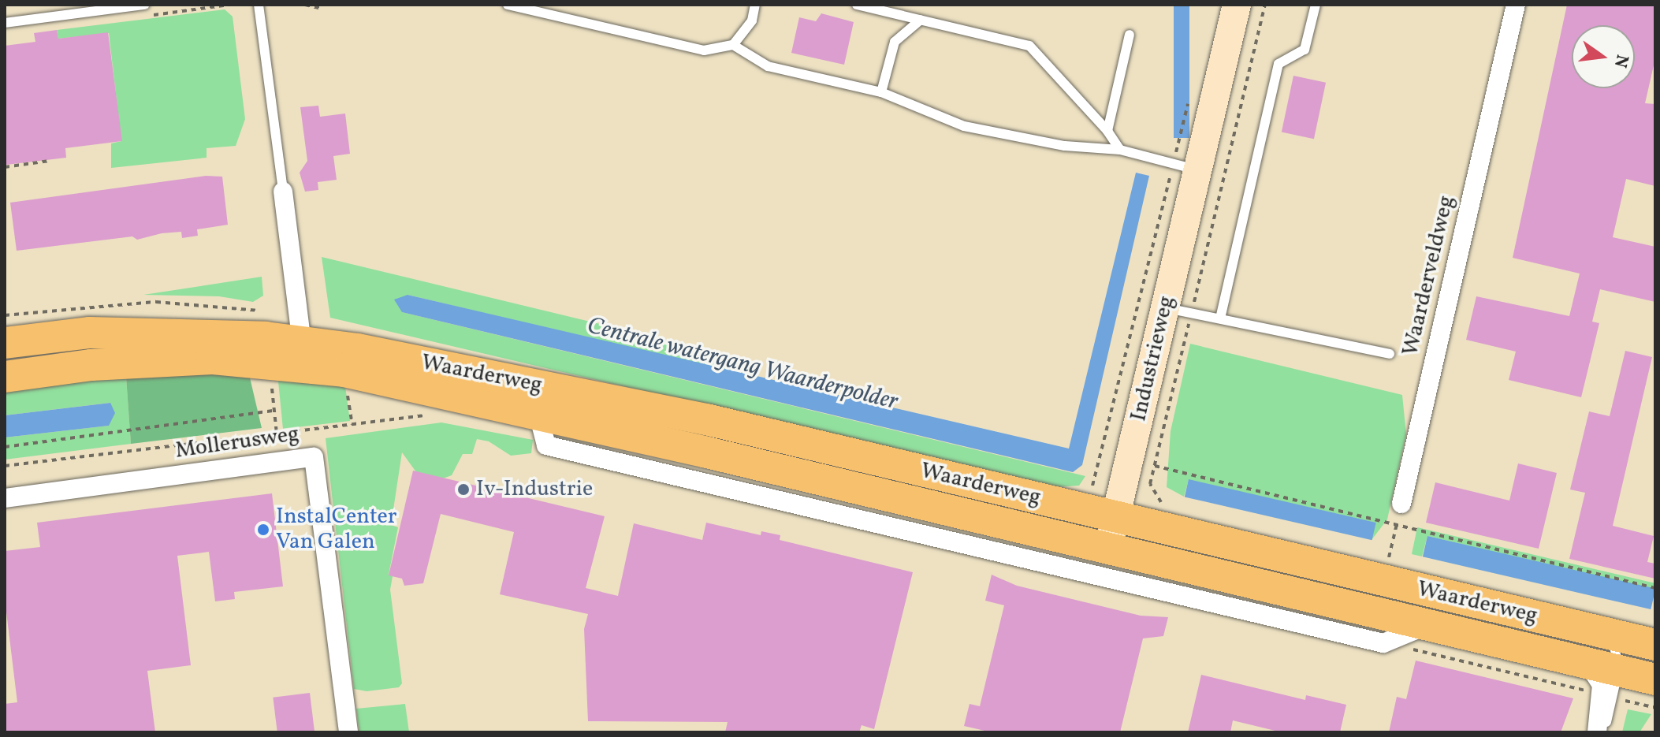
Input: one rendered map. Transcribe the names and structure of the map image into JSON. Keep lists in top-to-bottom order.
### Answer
{
  "streets": {
    "main road": ["Waarderweg"],
    "street": ["Waarderveldweg", "Industrieweg", "Mollerusweg"]
  },
  "crossings": [
    ["Industrieweg", "Waarderweg"]
  ],
  "water": ["Centrale watergang Waarderpolder"],
  "places": ["Iv-Industrie", "InstalCenter Van Galen"],
  "north": "right"
}
